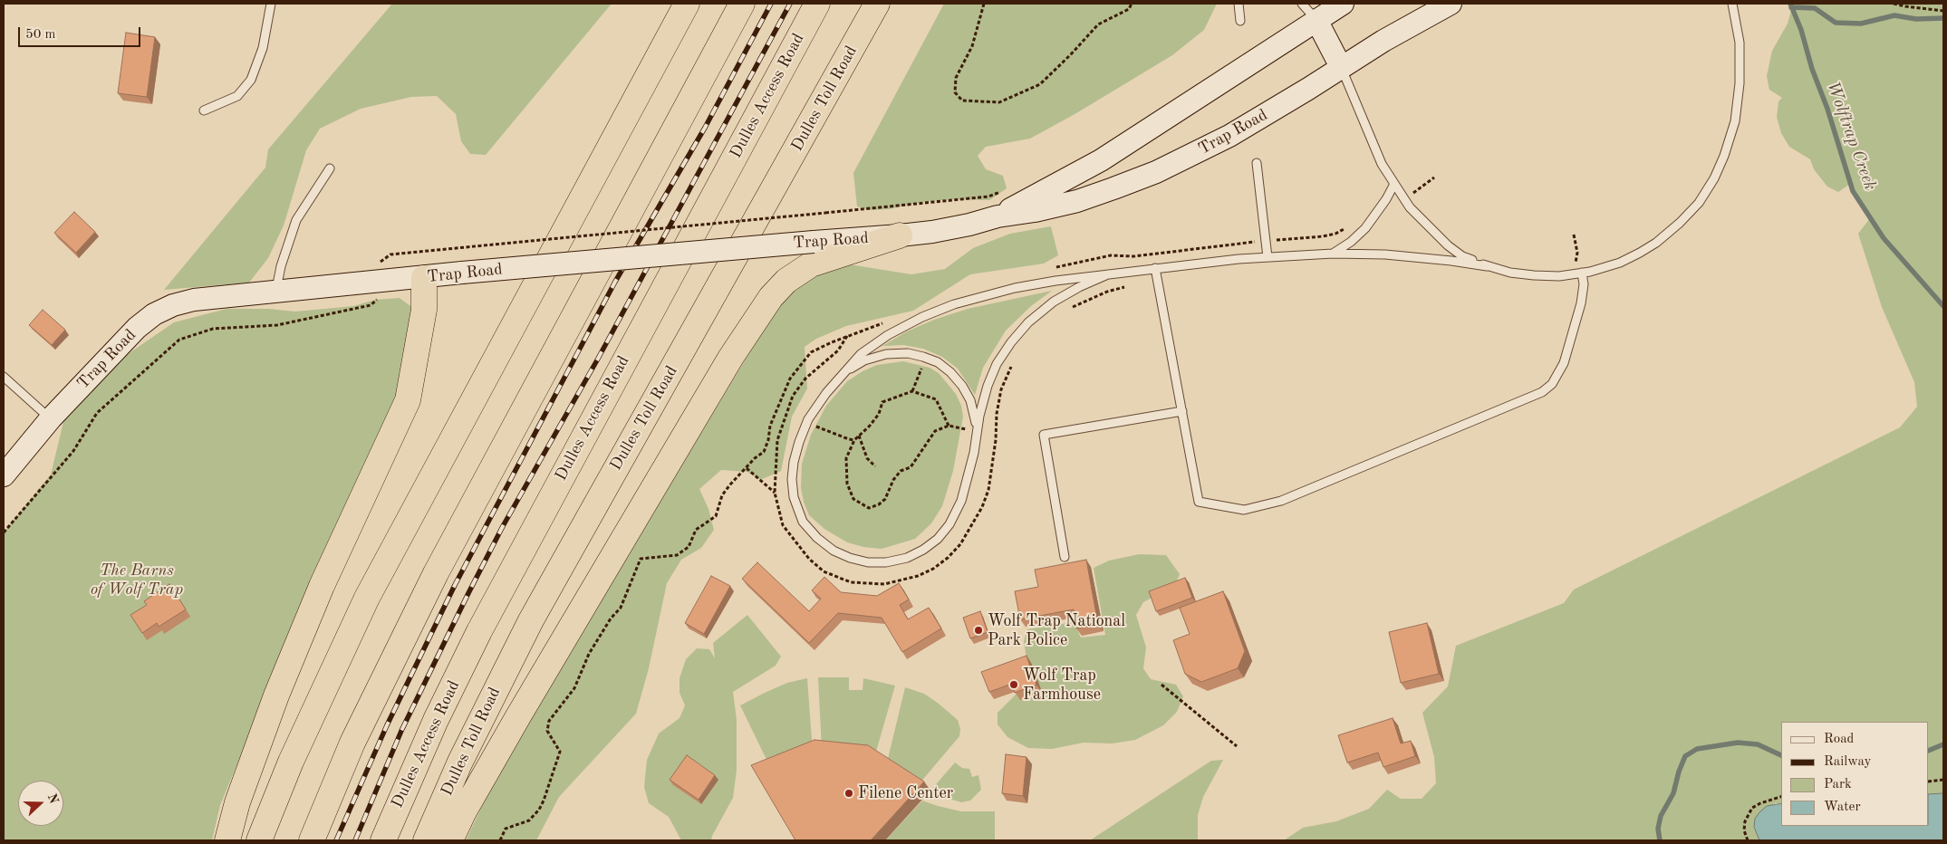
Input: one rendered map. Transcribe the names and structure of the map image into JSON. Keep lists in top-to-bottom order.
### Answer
{
  "streets": {
    "highway": ["Dulles Access Road", "Dulles Toll Road"],
    "main road": ["Trap Road"]
  },
  "water": ["Wolftrap Creek"],
  "parks": ["The Barns of Wolf Trap"],
  "places": ["Wolf Trap National Park Police", "Wolf Trap Farmhouse", "Filene Center"],
  "legend": [
    "Road",
    "Railway",
    "Park",
    "Water"
  ],
  "scale_bar": "50 m",
  "north": "right"
}
